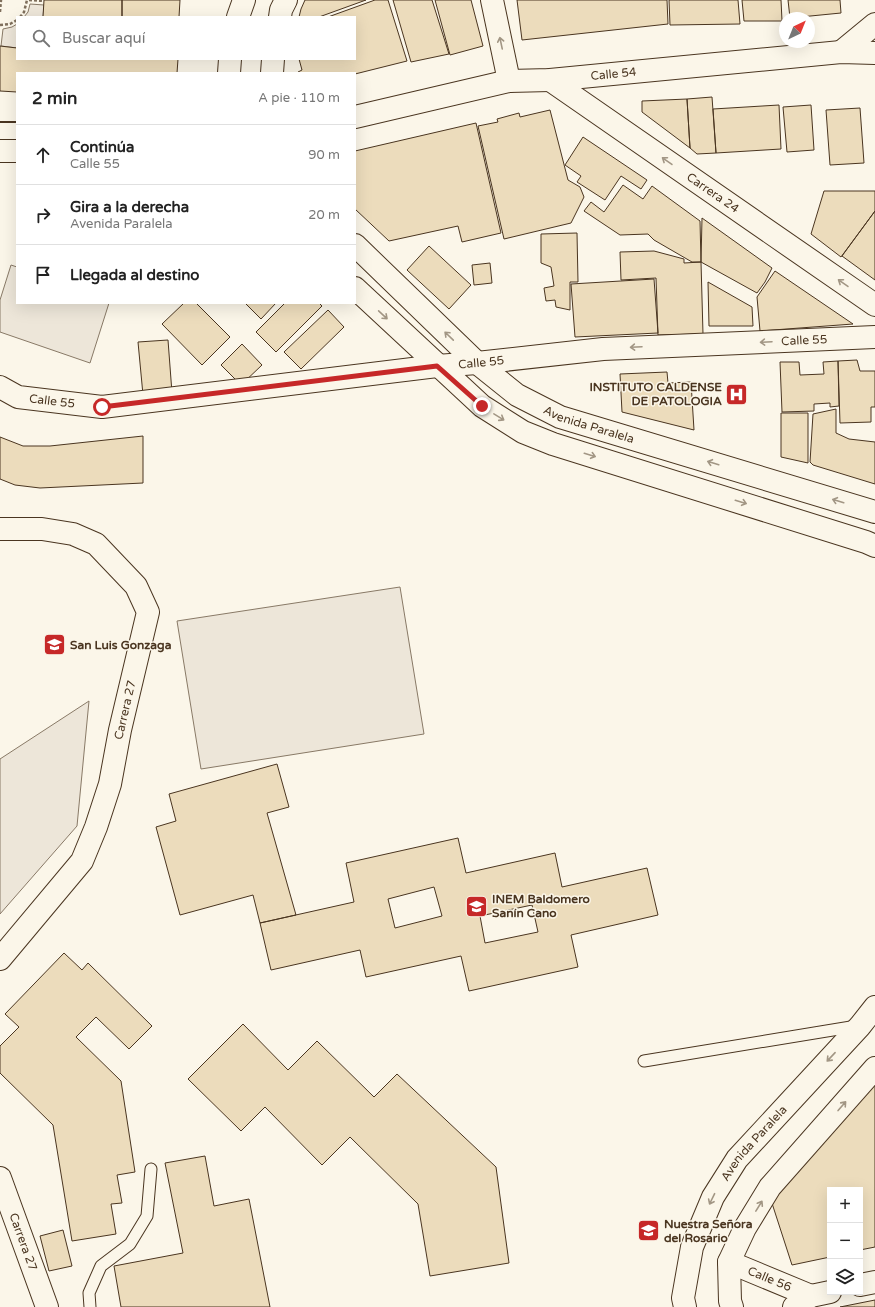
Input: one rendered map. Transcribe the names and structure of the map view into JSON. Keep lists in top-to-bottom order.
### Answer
{
  "streets": {
    "street": [
      "Calle 54",
      "Carrera 24",
      "Calle 55",
      "Avenida Paralela",
      "Carrera 27",
      "Calle 56"
    ]
  },
  "crossings": [
    ["Calle 54", "Carrera 24"],
    ["Calle 55", "Avenida Paralela"]
  ],
  "one_way": ["Carrera 24", "Calle 55"],
  "places": {
    "hospital": ["INSTITUTO CALDENSE DE PATOLOGIA"],
    "school or university": ["San Luis Gonzaga", "INEM Baldomero Sanín Cano", "Nuestra Señora del Rosario"]
  },
  "north": "top right",
  "page": {
    "search": "Buscar aquí",
    "heading": ["2 min", "A pie · 110 m"],
    "list": [
      ["Continúa", "Calle 55", "90 m"],
      ["Gira a la derecha", "Avenida Paralela", "20 m"],
      "Llegada al destino"
    ],
    "map_buttons": ["+", "−"]
  }
}
